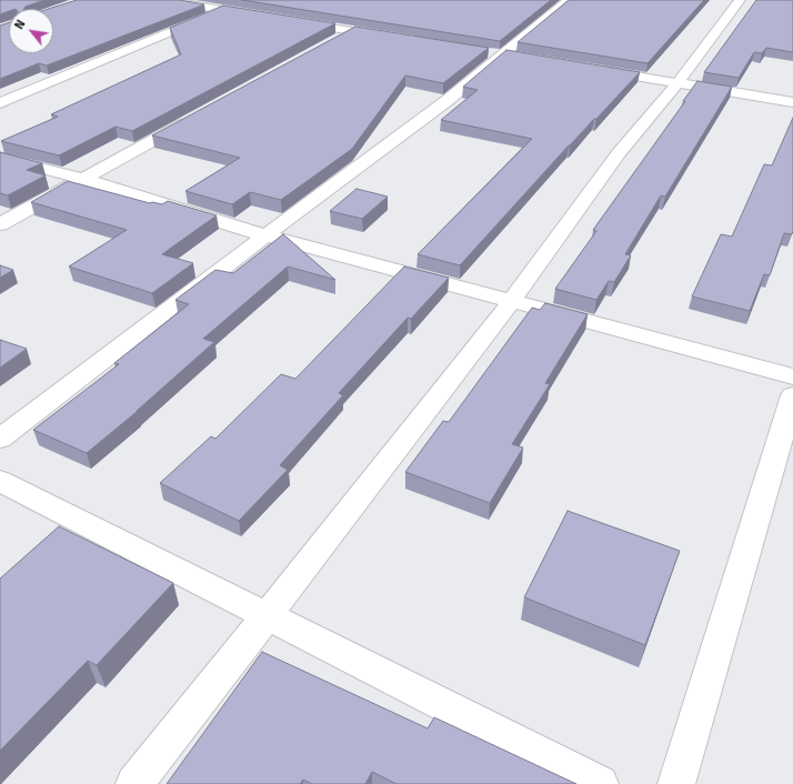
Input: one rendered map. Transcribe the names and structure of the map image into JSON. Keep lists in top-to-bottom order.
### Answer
{
  "north": "top left"
}
